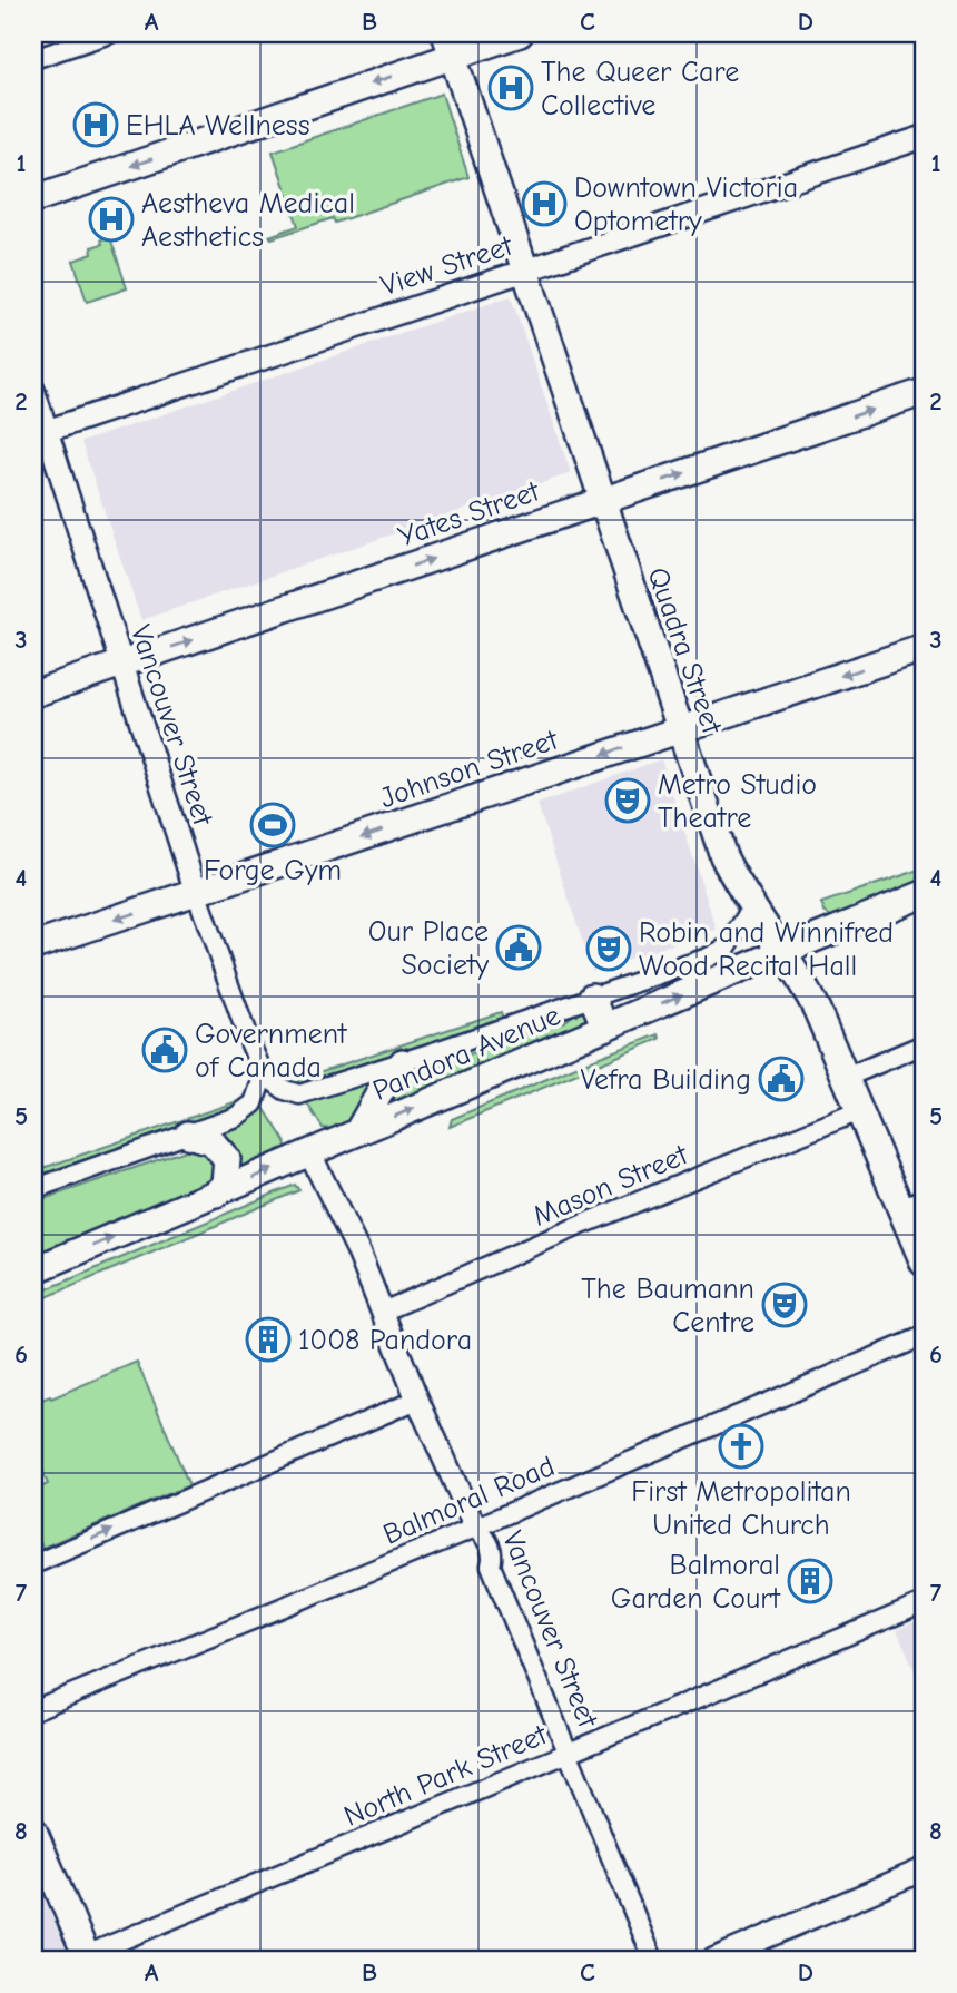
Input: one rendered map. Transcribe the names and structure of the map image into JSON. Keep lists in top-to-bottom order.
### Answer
{
  "streets": {
    "main road": [
      "Yates Street",
      "Quadra Street",
      "Johnson Street",
      "Pandora Avenue"
    ],
    "street": [
      "View Street",
      "Vancouver Street",
      "Mason Street",
      "Balmoral Road",
      "North Park Street"
    ]
  },
  "crossings": [
    ["View Street", "Quadra Street"],
    ["View Street", "Vancouver Street"],
    ["Yates Street", "Quadra Street"],
    ["Yates Street", "Vancouver Street"],
    ["Quadra Street", "Johnson Street"],
    ["Quadra Street", "Pandora Avenue"],
    ["Quadra Street", "Mason Street"],
    ["Vancouver Street", "Johnson Street"],
    ["Vancouver Street", "Pandora Avenue"],
    ["Vancouver Street", "Mason Street"],
    ["Vancouver Street", "Balmoral Road"],
    ["Vancouver Street", "North Park Street"]
  ],
  "one_way": ["Yates Street", "Johnson Street"],
  "places": {
    "hospital": [
      "The Queer Care Collective",
      "EHLA Wellness",
      "Downtown Victoria Optometry",
      "Aestheva Medical Aesthetics"
    ],
    "theatre": ["Metro Studio Theatre", "Robin and Winnifred Wood Recital Hall", "The Baumann Centre"],
    "sports": ["Forge Gym"],
    "public building": ["Our Place Society", "Government of Canada", "Vefra Building"],
    "building": ["1008 Pandora", "Balmoral Garden Court"],
    "church": ["First Metropolitan United Church"]
  },
  "grid": {
    "columns": [
      "A",
      "B",
      "C",
      "D"
    ],
    "rows": [
      "1",
      "2",
      "3",
      "4",
      "5",
      "6",
      "7",
      "8"
    ]
  }
}
